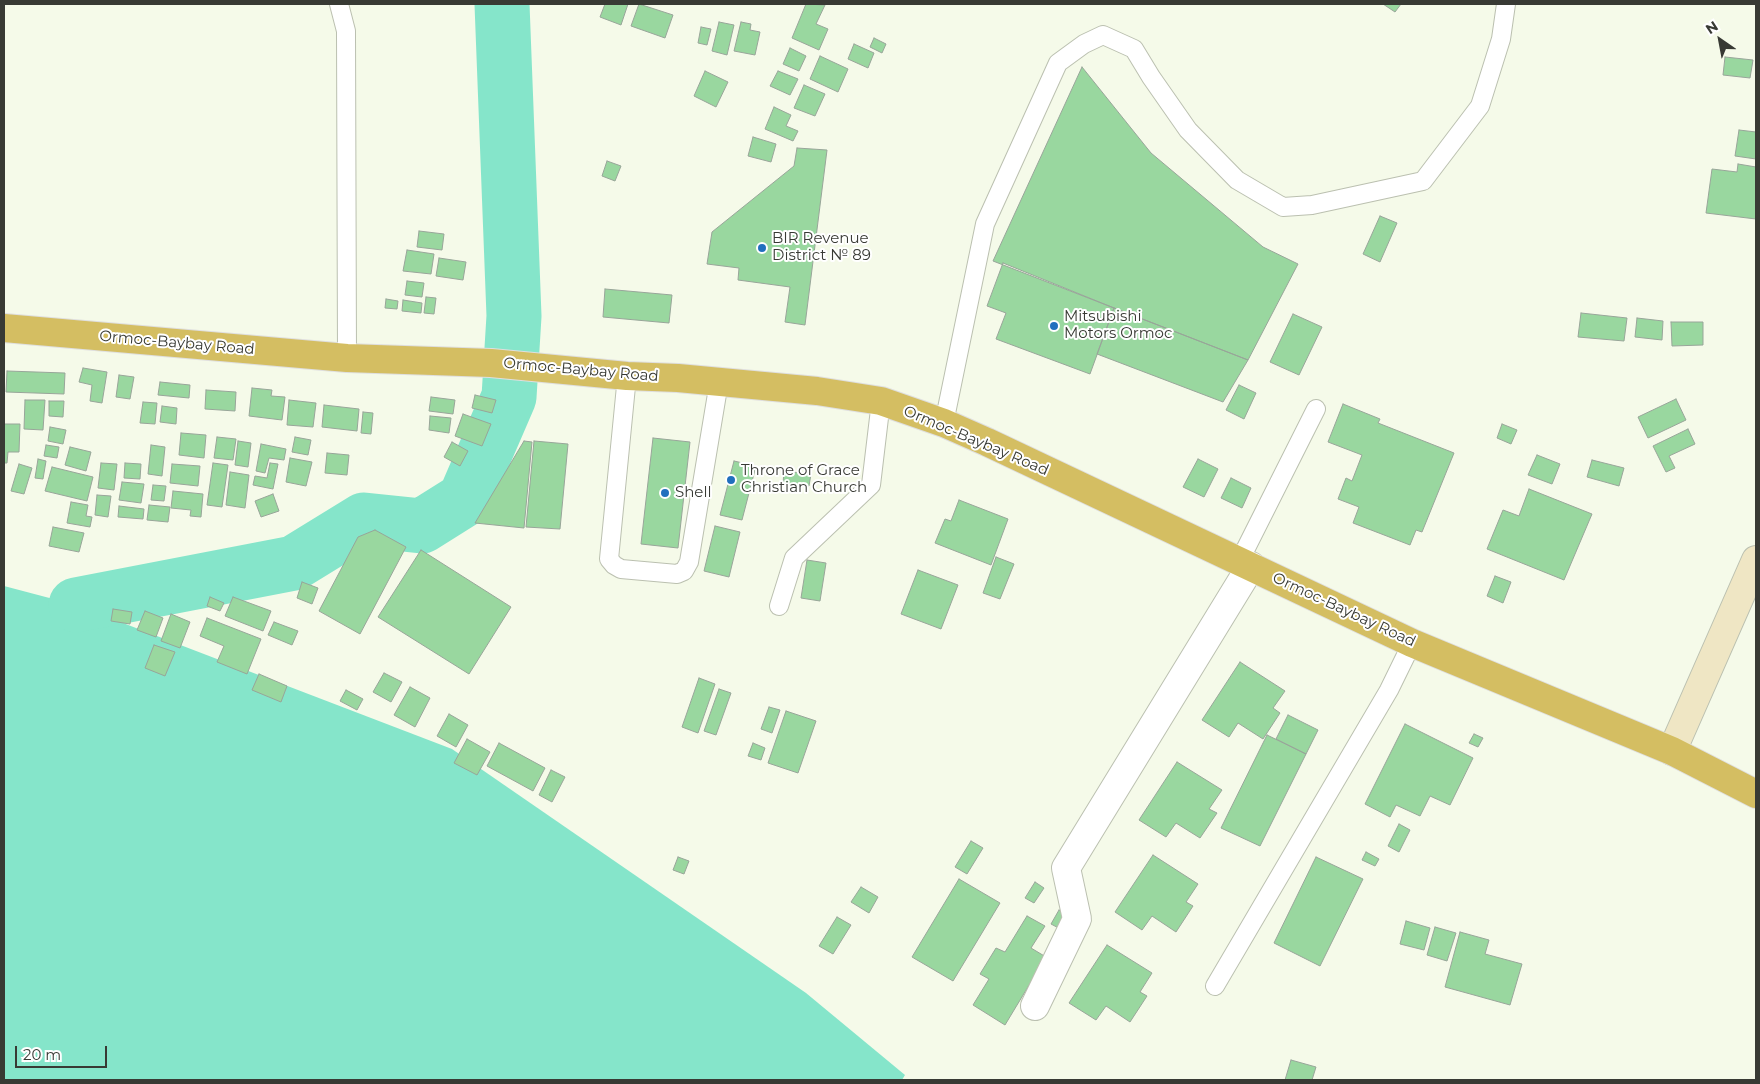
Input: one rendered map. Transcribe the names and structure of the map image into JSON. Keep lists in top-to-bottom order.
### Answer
{
  "streets": {
    "highway": ["Ormoc-Baybay Road"]
  },
  "places": [
    "BIR Revenue District № 89",
    "Mitsubishi Motors Ormoc",
    "Throne of Grace Christian Church",
    "Shell"
  ],
  "scale_bar": "20 m",
  "north": "top left"
}
